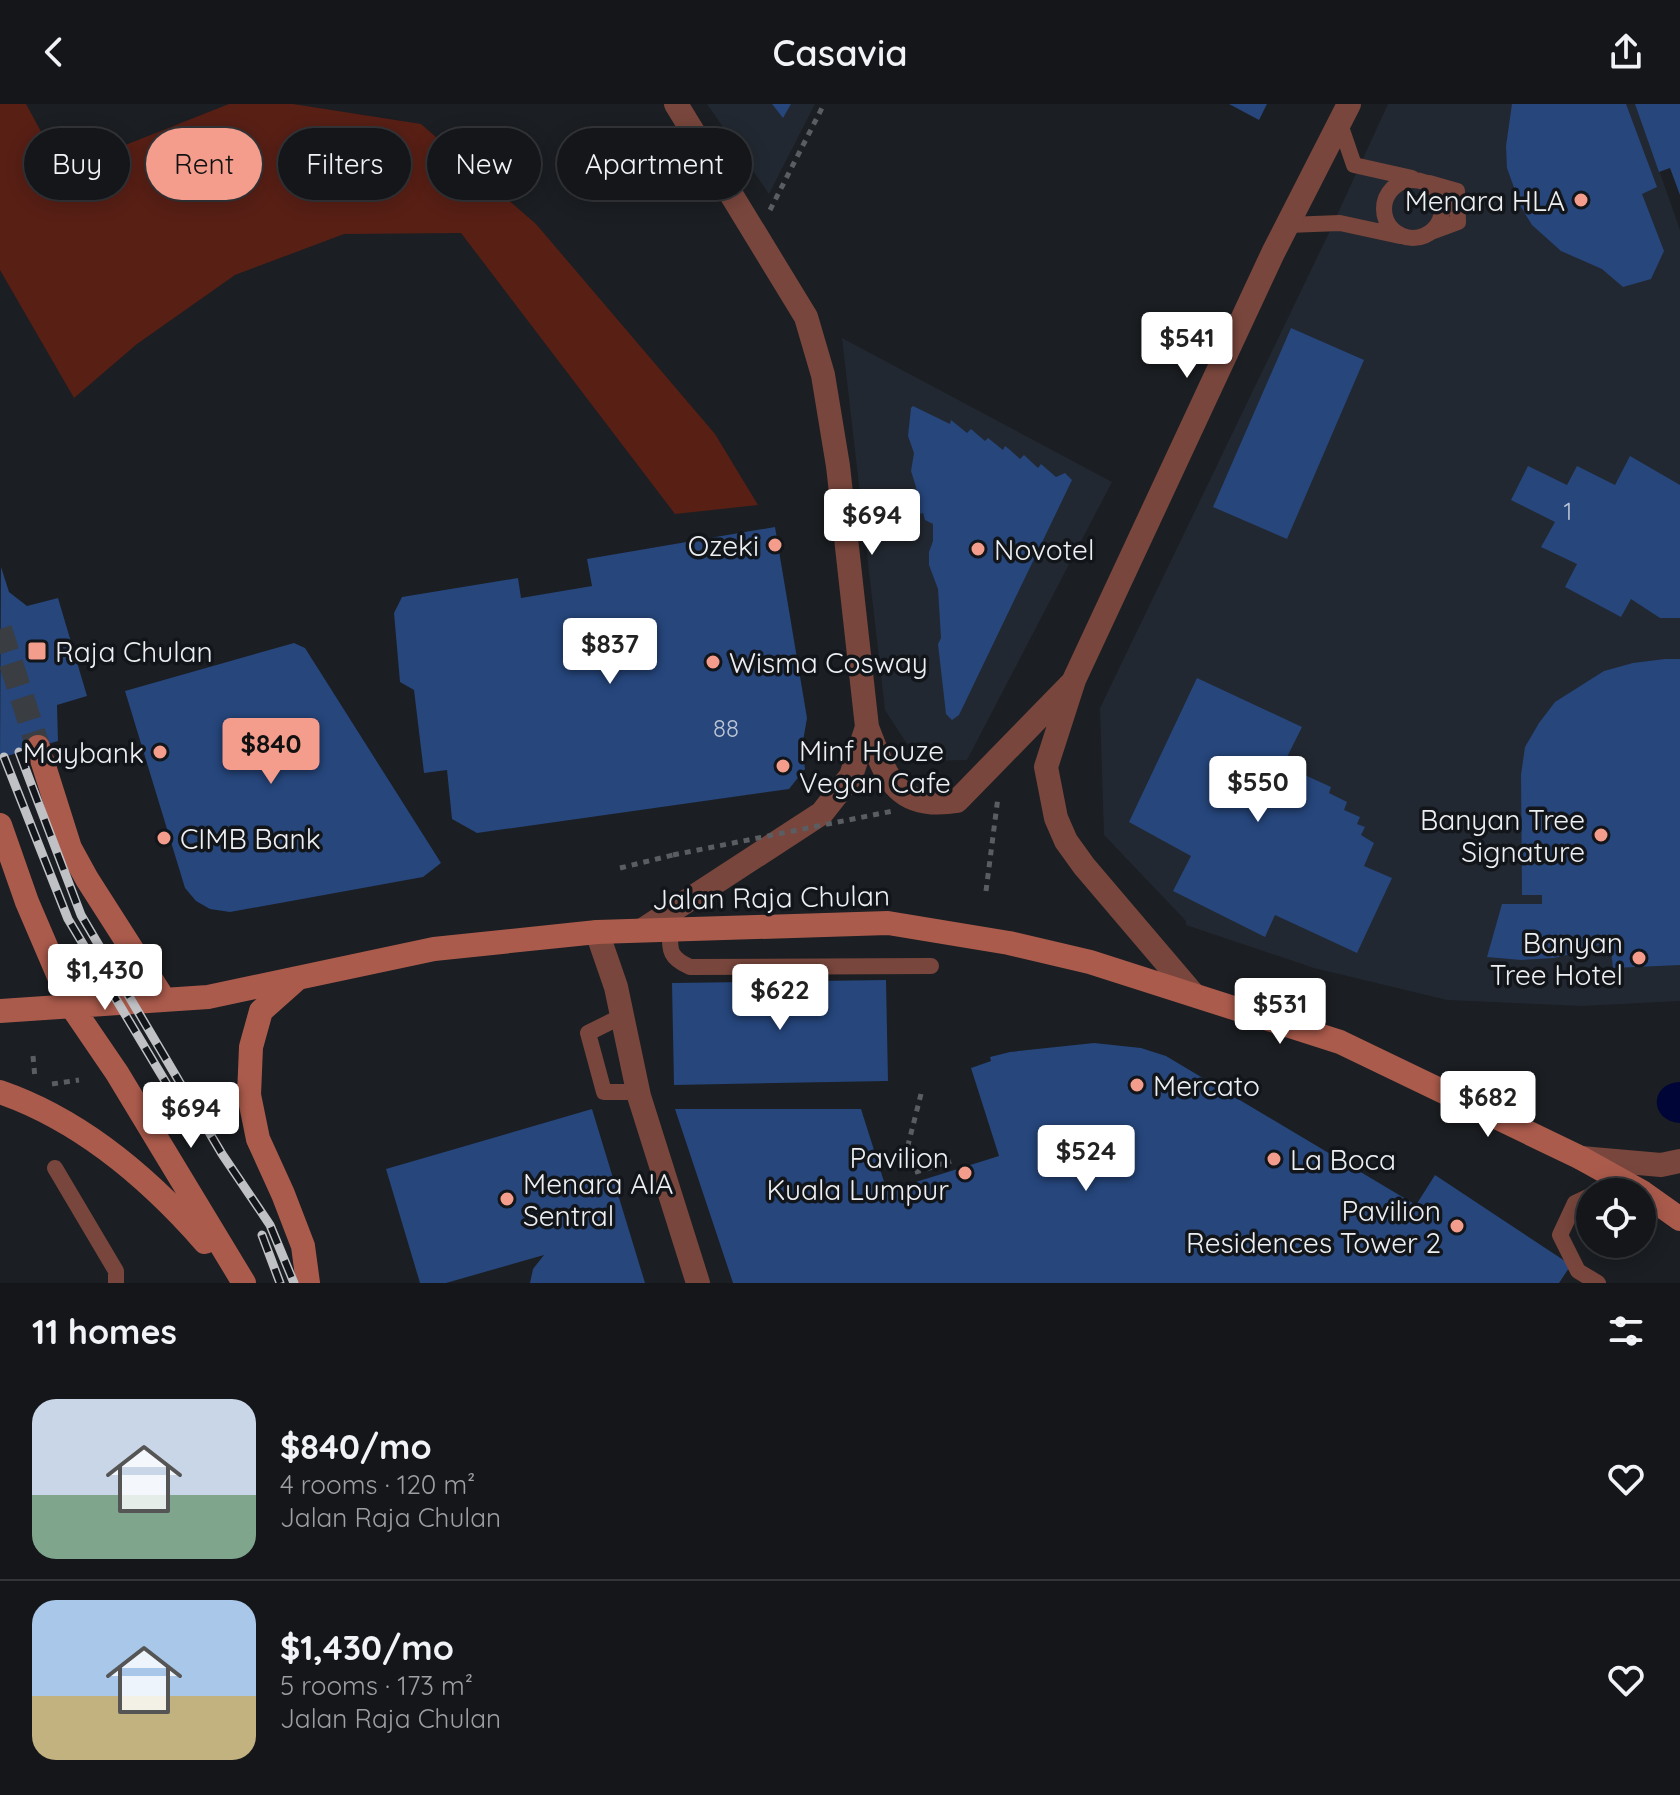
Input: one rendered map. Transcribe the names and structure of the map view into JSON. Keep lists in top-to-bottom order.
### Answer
{
  "streets": {
    "main road": ["Jalan Raja Chulan"]
  },
  "places": {
    "other": [
      "Menara HLA",
      "Ozeki",
      "Novotel",
      "Wisma Cosway",
      "Maybank",
      "Minf Houze Vegan Cafe",
      "Banyan Tree Signature",
      "CIMB Bank",
      "Banyan Tree Hotel",
      "Mercato",
      "La Boca",
      "Pavilion Kuala Lumpur",
      "Menara AIA Sentral",
      "Pavilion Residences Tower 2"
    ],
    "transit": ["Raja Chulan"]
  },
  "house_numbers": ["1", "88"],
  "page": {
    "header": "Casavia",
    "chip": [
      "Buy",
      "Rent",
      "Filters",
      "New",
      "Apartment"
    ],
    "price": [
      "$541",
      "$694",
      "$837",
      "$840",
      "$550",
      "$1,430",
      "$622",
      "$531",
      "$682",
      "$694",
      "$524"
    ],
    "heading": "11 homes",
    "list": [
      {
        "name": "$840/mo",
        "note": "4 rooms · 120 m² · Jalan Raja Chulan"
      },
      {
        "name": "$1,430/mo",
        "note": "5 rooms · 173 m² · Jalan Raja Chulan"
      }
    ]
  }
}
